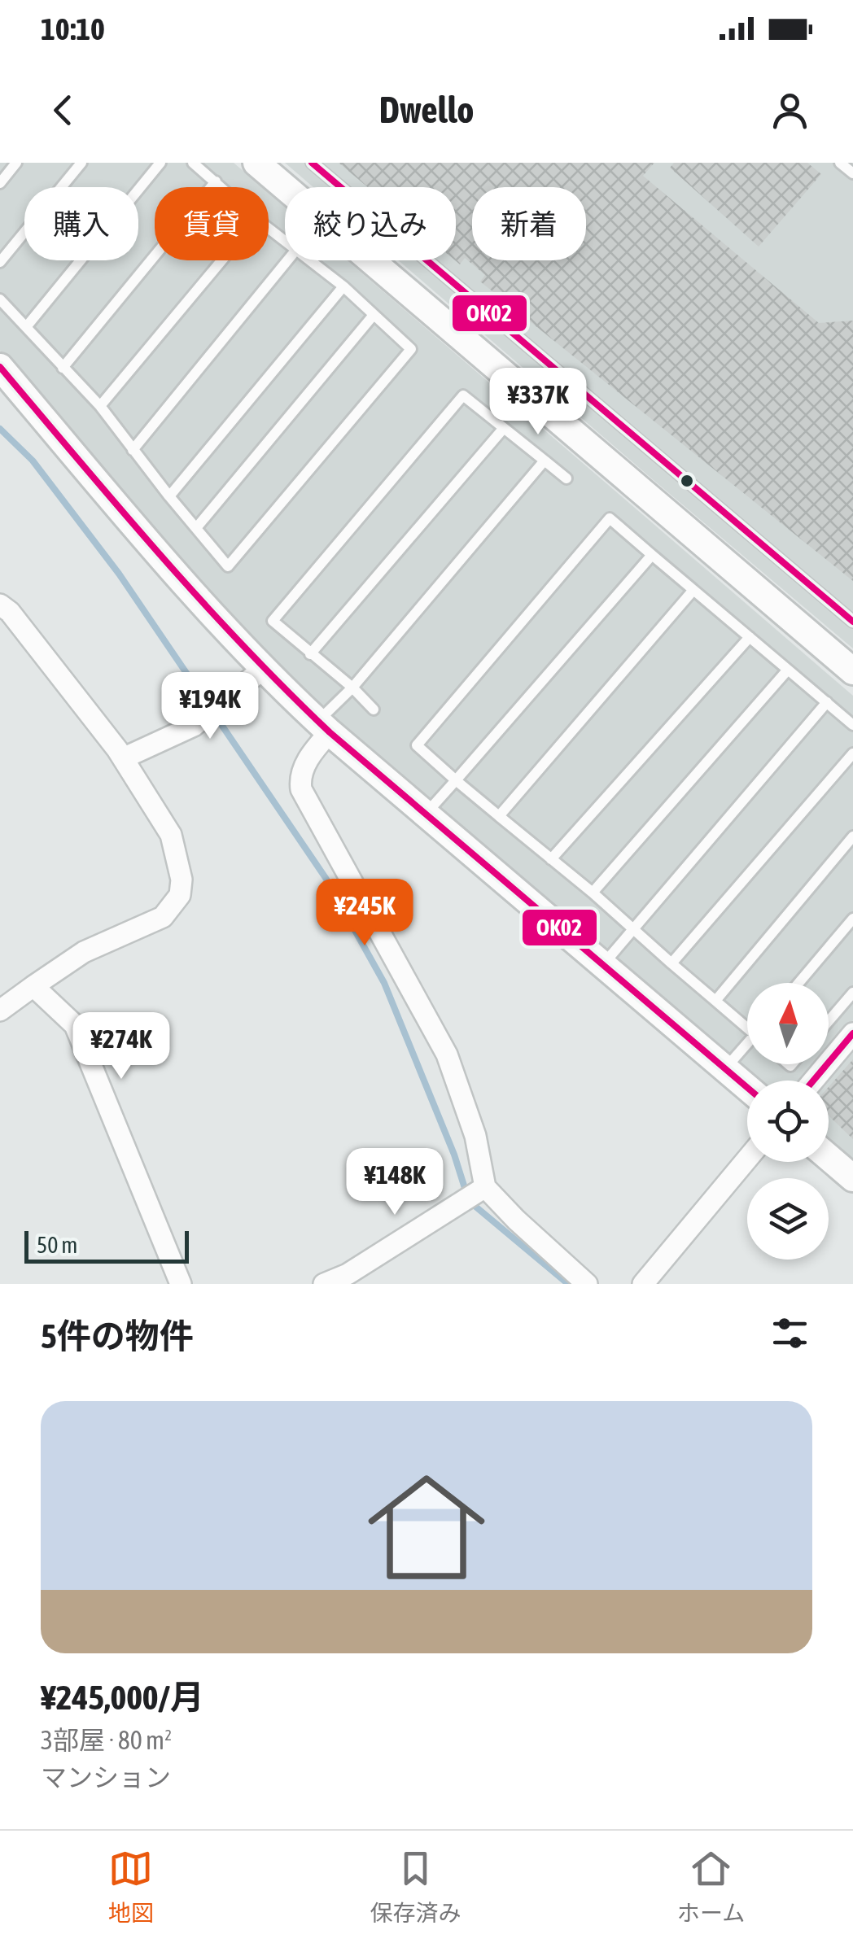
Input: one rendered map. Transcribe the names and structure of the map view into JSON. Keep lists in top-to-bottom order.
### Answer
{
  "lines": ["transit line OK02"],
  "scale_bar": "50 m",
  "north": "top",
  "page": {
    "status": "10:10",
    "header": "Dwello",
    "chip": [
      "購入",
      "賃貸",
      "絞り込み",
      "新着"
    ],
    "price": [
      "¥337K",
      "¥194K",
      "¥245K",
      "¥274K",
      "¥148K"
    ],
    "scale": "50 m",
    "heading": "5件の物件",
    "list": [
      {
        "name": "¥245,000/月",
        "note": "3部屋 · 80 m² · マンション"
      }
    ],
    "tabs": ["地図", "保存済み", "ホーム"]
  }
}
